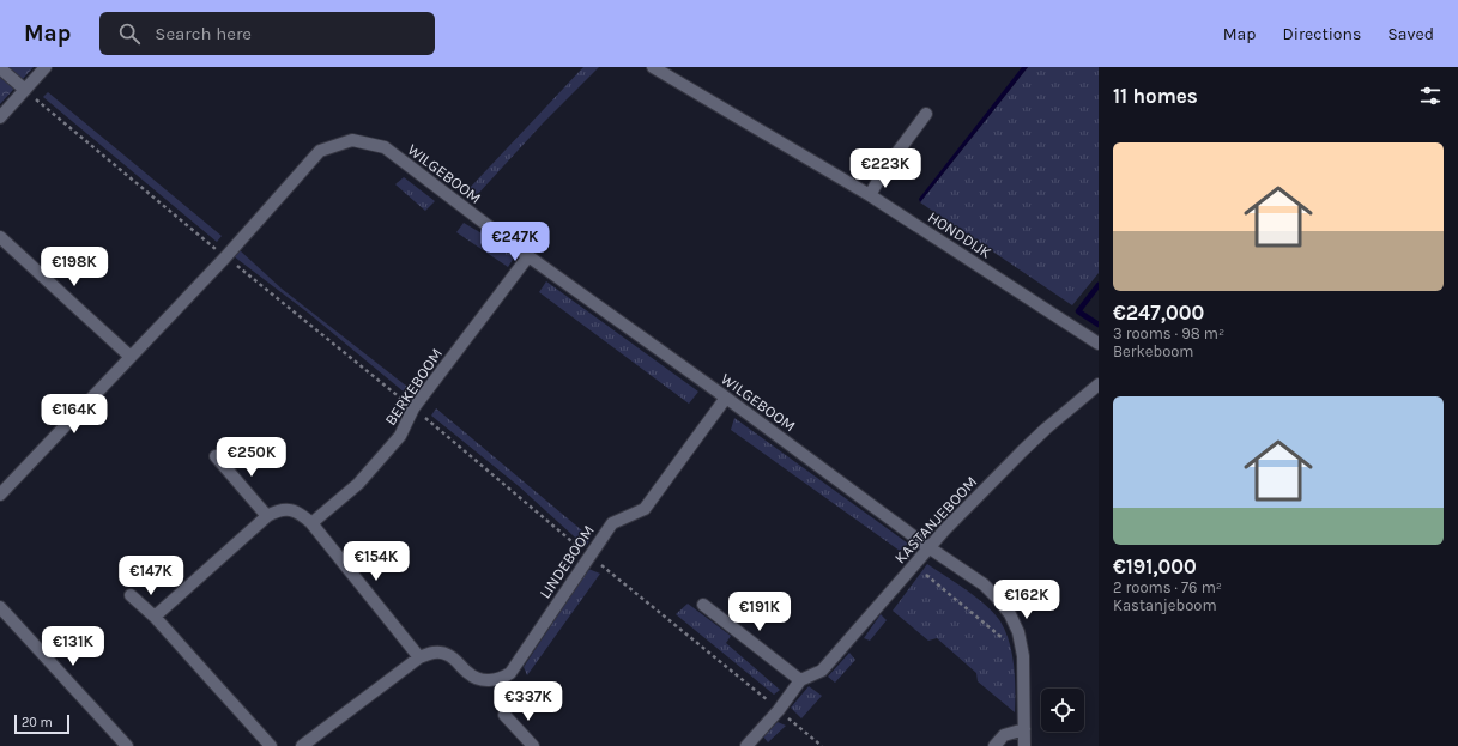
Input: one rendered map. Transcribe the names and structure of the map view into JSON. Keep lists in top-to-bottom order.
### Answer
{
  "streets": {
    "street": [
      "WILGEBOOM",
      "HONDDIJK",
      "BERKEBOOM",
      "KASTANJEBOOM",
      "LINDEBOOM"
    ]
  },
  "crossings": [
    ["WILGEBOOM", "BERKEBOOM"],
    ["WILGEBOOM", "KASTANJEBOOM"],
    ["WILGEBOOM", "LINDEBOOM"]
  ],
  "scale_bar": "20 m",
  "page": {
    "header": "Map",
    "search": "Search here",
    "nav": ["Map", "Directions", "Saved"],
    "heading": "11 homes",
    "list": [
      {
        "name": "€247,000",
        "note": "3 rooms · 98 m² · Berkeboom"
      },
      {
        "name": "€191,000",
        "note": "2 rooms · 76 m² · Kastanjeboom"
      }
    ],
    "price": [
      "€223K",
      "€247K",
      "€198K",
      "€164K",
      "€250K",
      "€154K",
      "€147K",
      "€162K",
      "€191K",
      "€131K",
      "€337K"
    ],
    "scale": "20 m"
  }
}
